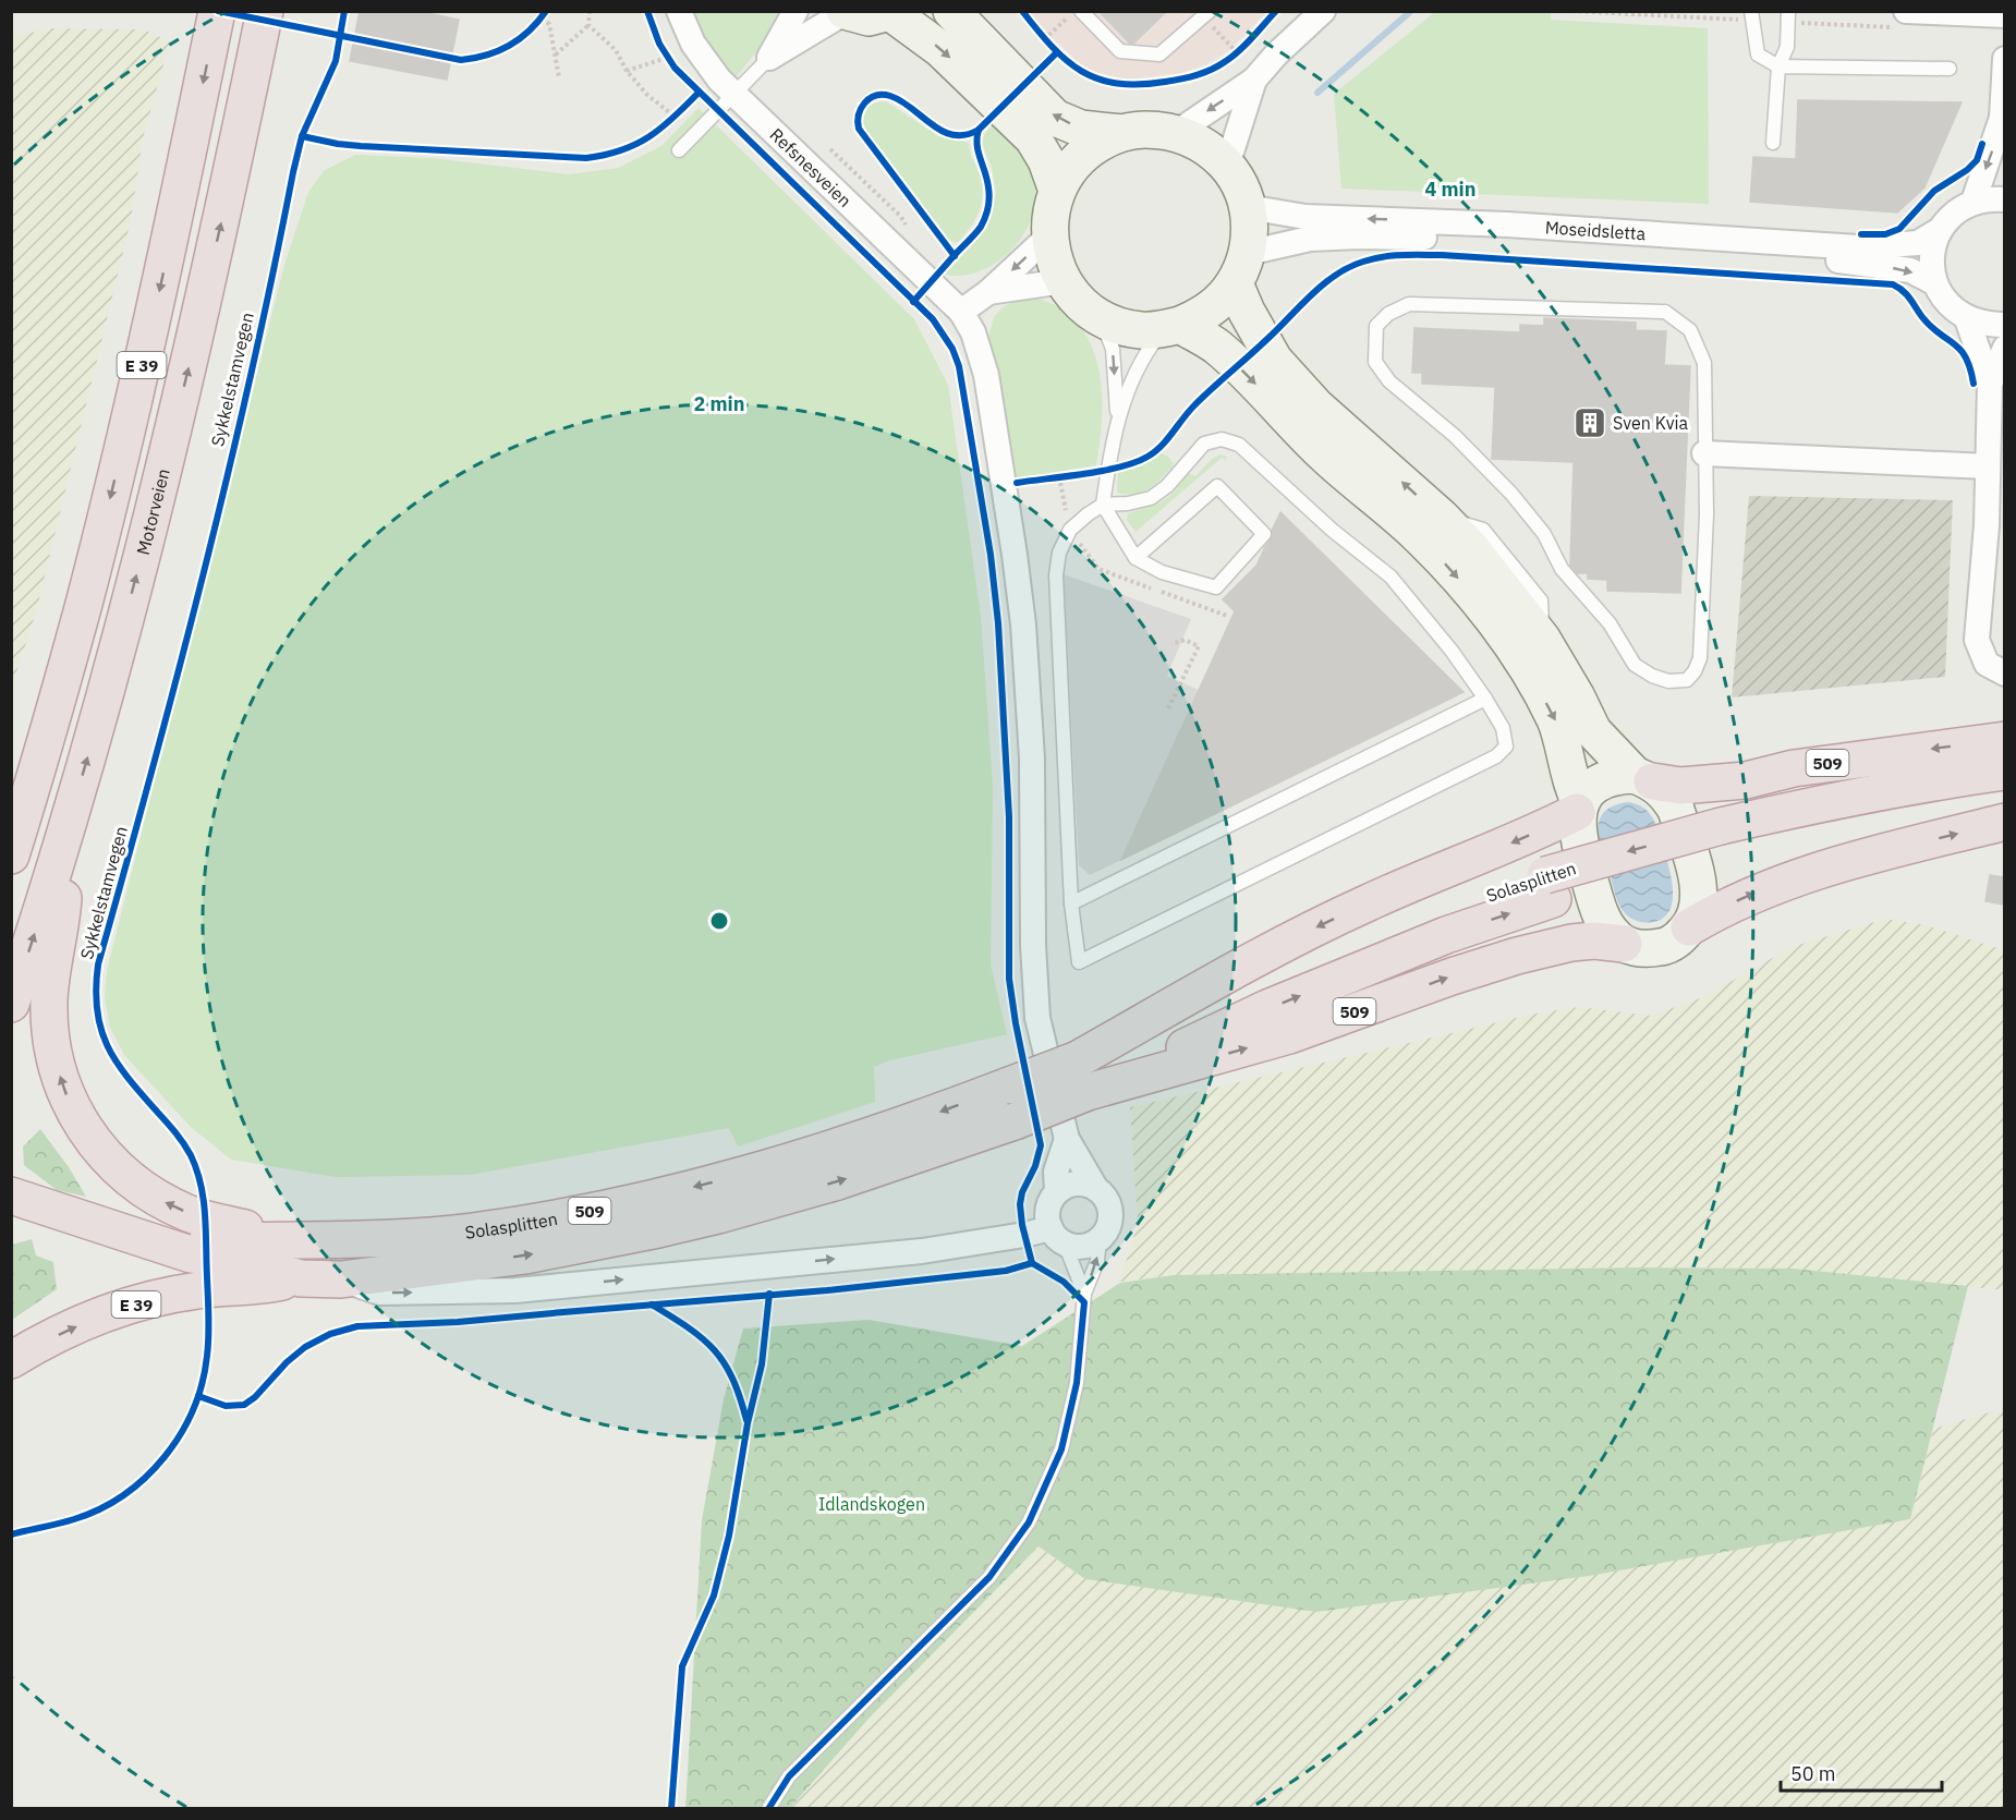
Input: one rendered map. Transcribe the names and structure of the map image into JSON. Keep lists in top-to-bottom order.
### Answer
{
  "streets": {
    "highway": [
      "E 39",
      "Motorveien",
      "509",
      "Solasplitten"
    ],
    "street": ["Refsnesveien", "Moseidsletta"],
    "cycle path": ["Sykkelstamvegen"]
  },
  "crossings": [
    ["E 39", "Motorveien"],
    ["E 39", "Solasplitten"],
    ["509", "Solasplitten"]
  ],
  "parks": ["Idlandskogen"],
  "places": {
    "building": ["Sven Kvia"]
  },
  "scale_bar": "50 m",
  "rings": ["4 min", "2 min"]
}
